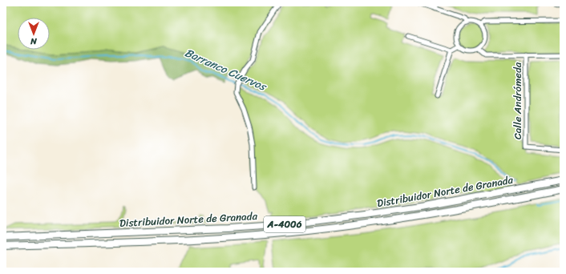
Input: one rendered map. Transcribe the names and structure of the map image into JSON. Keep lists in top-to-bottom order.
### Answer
{
  "streets": {
    "main road": ["Distribuidor Norte de Granada", "A-4006"],
    "street": ["Calle Andrómeda"]
  },
  "water": ["Barranco Cuervos"],
  "north": "bottom"
}
